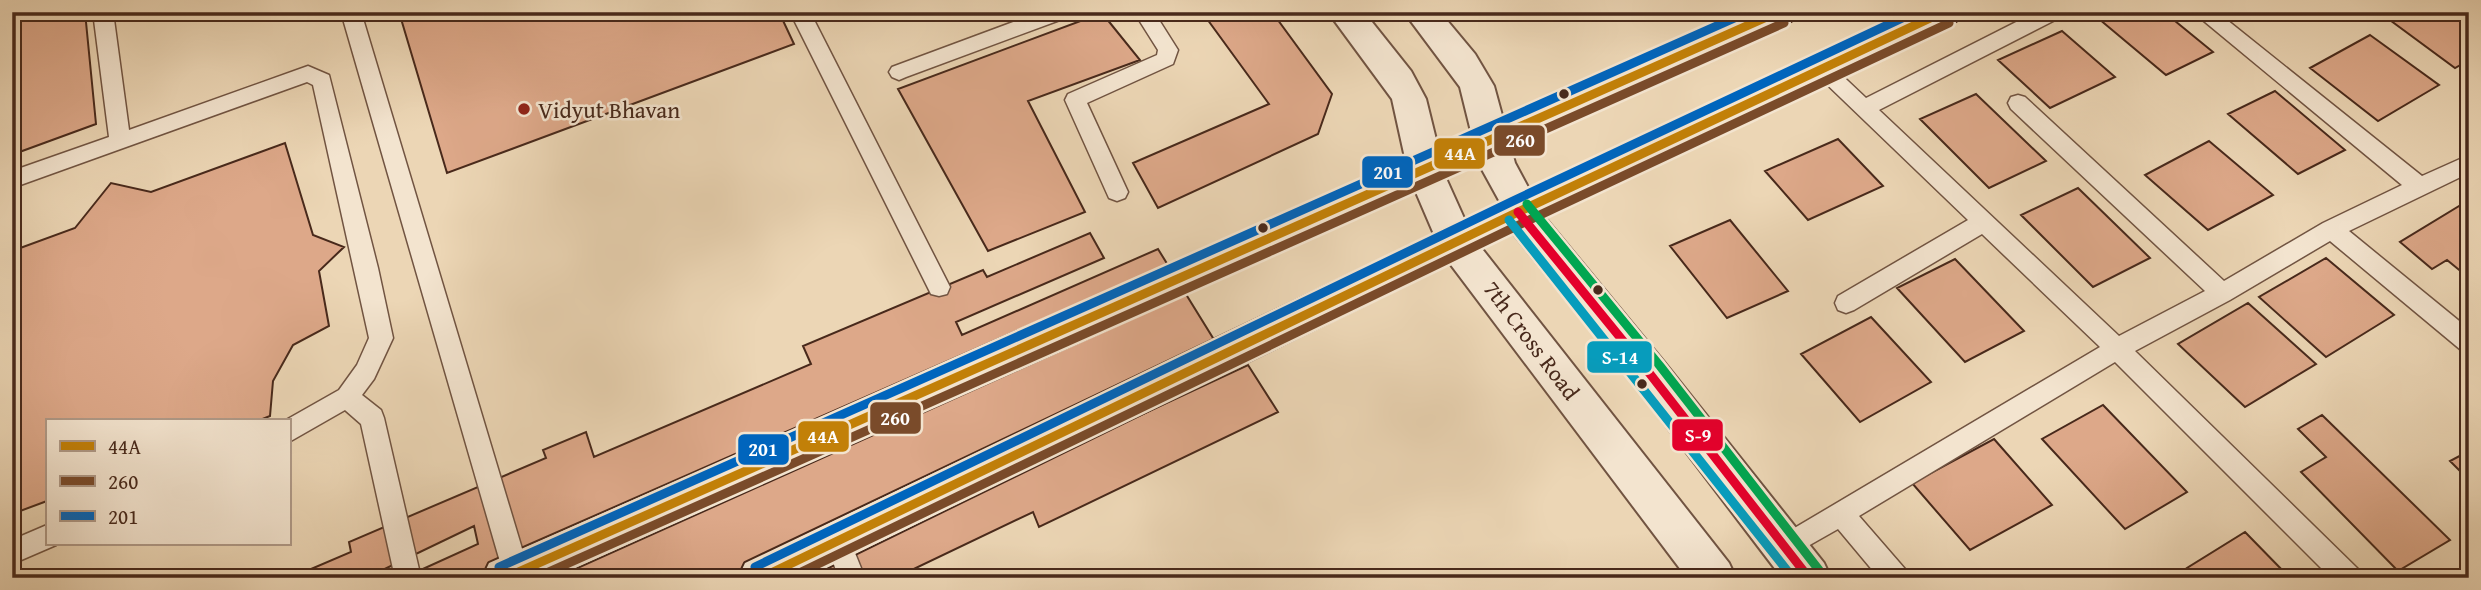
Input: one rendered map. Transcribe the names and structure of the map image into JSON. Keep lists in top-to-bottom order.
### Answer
{
  "streets": {
    "main road": ["7th Cross Road"]
  },
  "places": ["Vidyut Bhavan"],
  "lines": [
    "transit line 44A",
    "transit line 201",
    "transit line 260",
    "transit line S-9",
    "transit line S-14"
  ],
  "legend": ["44A", "260", "201"]
}
